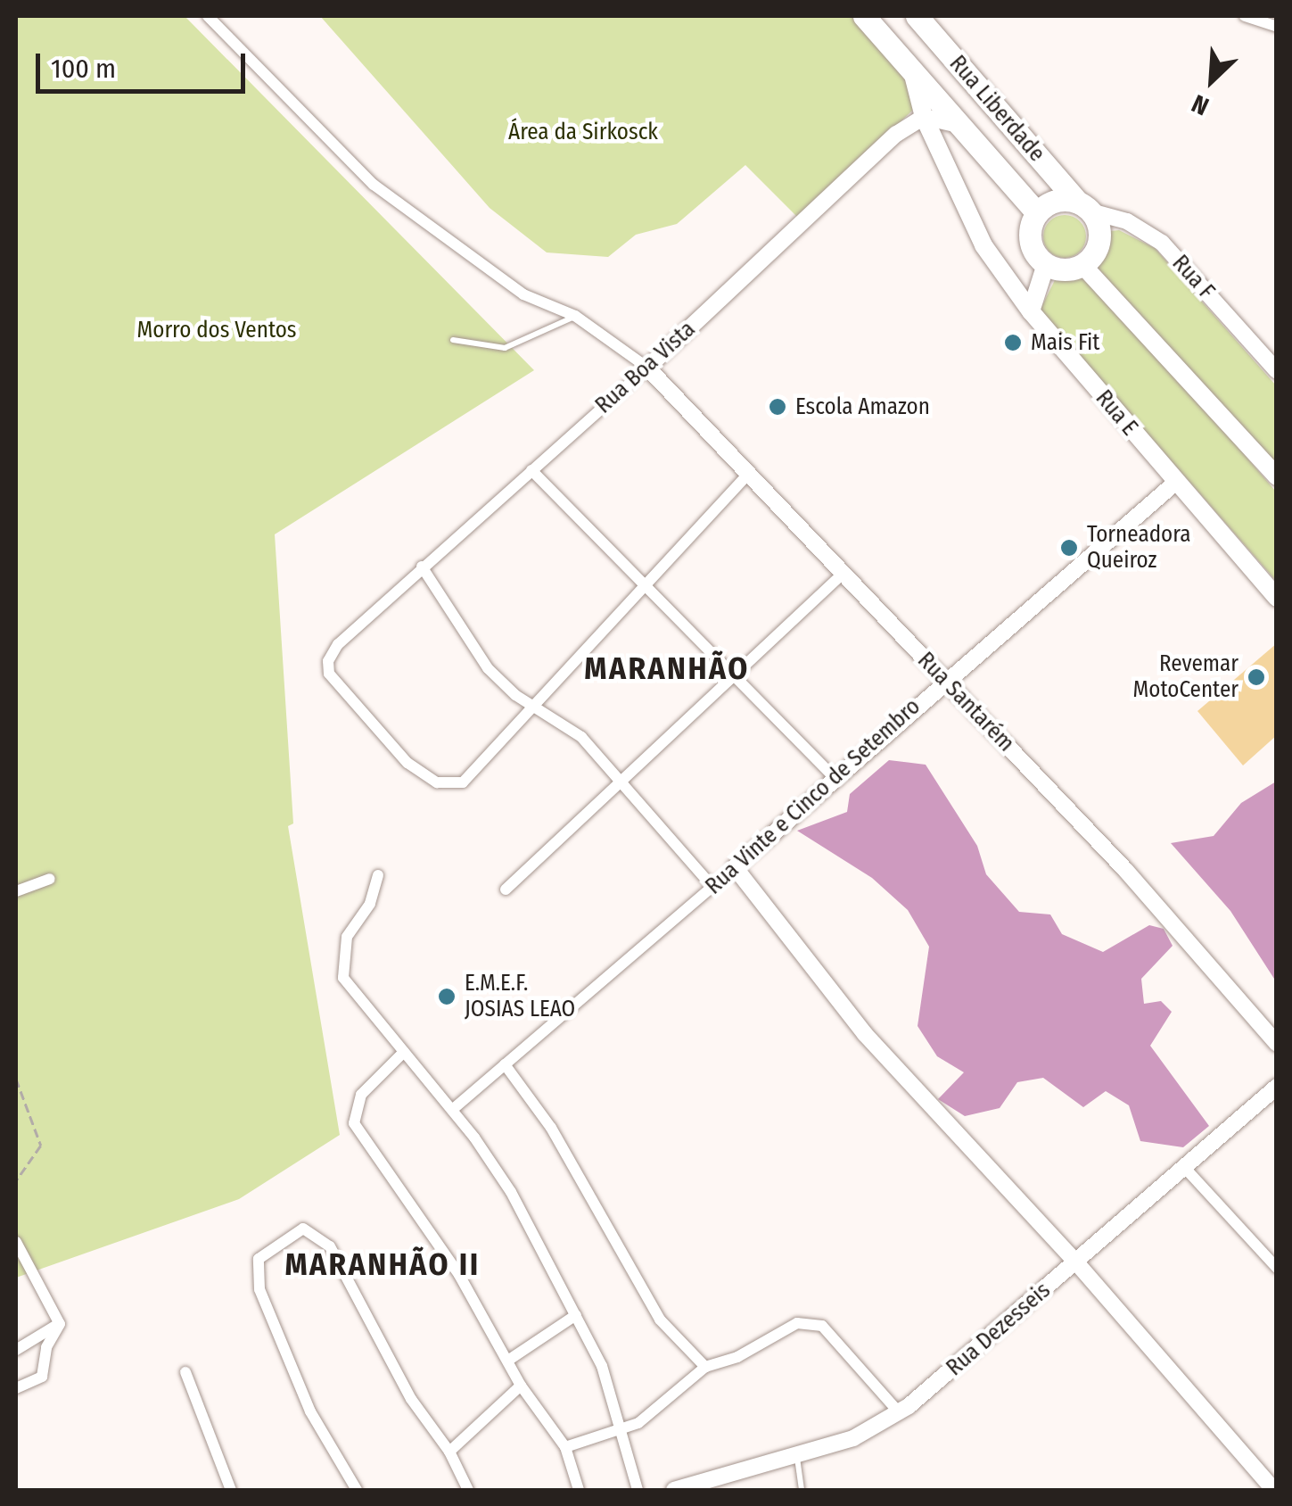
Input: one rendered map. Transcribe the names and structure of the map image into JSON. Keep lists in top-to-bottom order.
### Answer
{
  "streets": {
    "highway": ["Rua Liberdade"],
    "main road": ["Rua E"],
    "street": [
      "Rua F",
      "Rua Boa Vista",
      "Rua Santarém",
      "Rua Vinte e Cinco de Setembro",
      "Rua Dezesseis"
    ]
  },
  "crossings": [
    ["Rua Liberdade", "Rua F"],
    ["Rua Boa Vista", "Rua E"],
    ["Rua Boa Vista", "Rua Santarém"],
    ["Rua E", "Rua Vinte e Cinco de Setembro"],
    ["Rua Santarém", "Rua Vinte e Cinco de Setembro"]
  ],
  "districts": ["MARANHÃO", "MARANHÃO II"],
  "parks": ["Área da Sirkosck", "Morro dos Ventos"],
  "places": [
    "Mais Fit",
    "Escola Amazon",
    "Torneadora Queiroz",
    "Revemar MotoCenter",
    "E.M.E.F. JOSIAS LEAO"
  ],
  "scale_bar": "100 m",
  "north": "bottom left"
}
